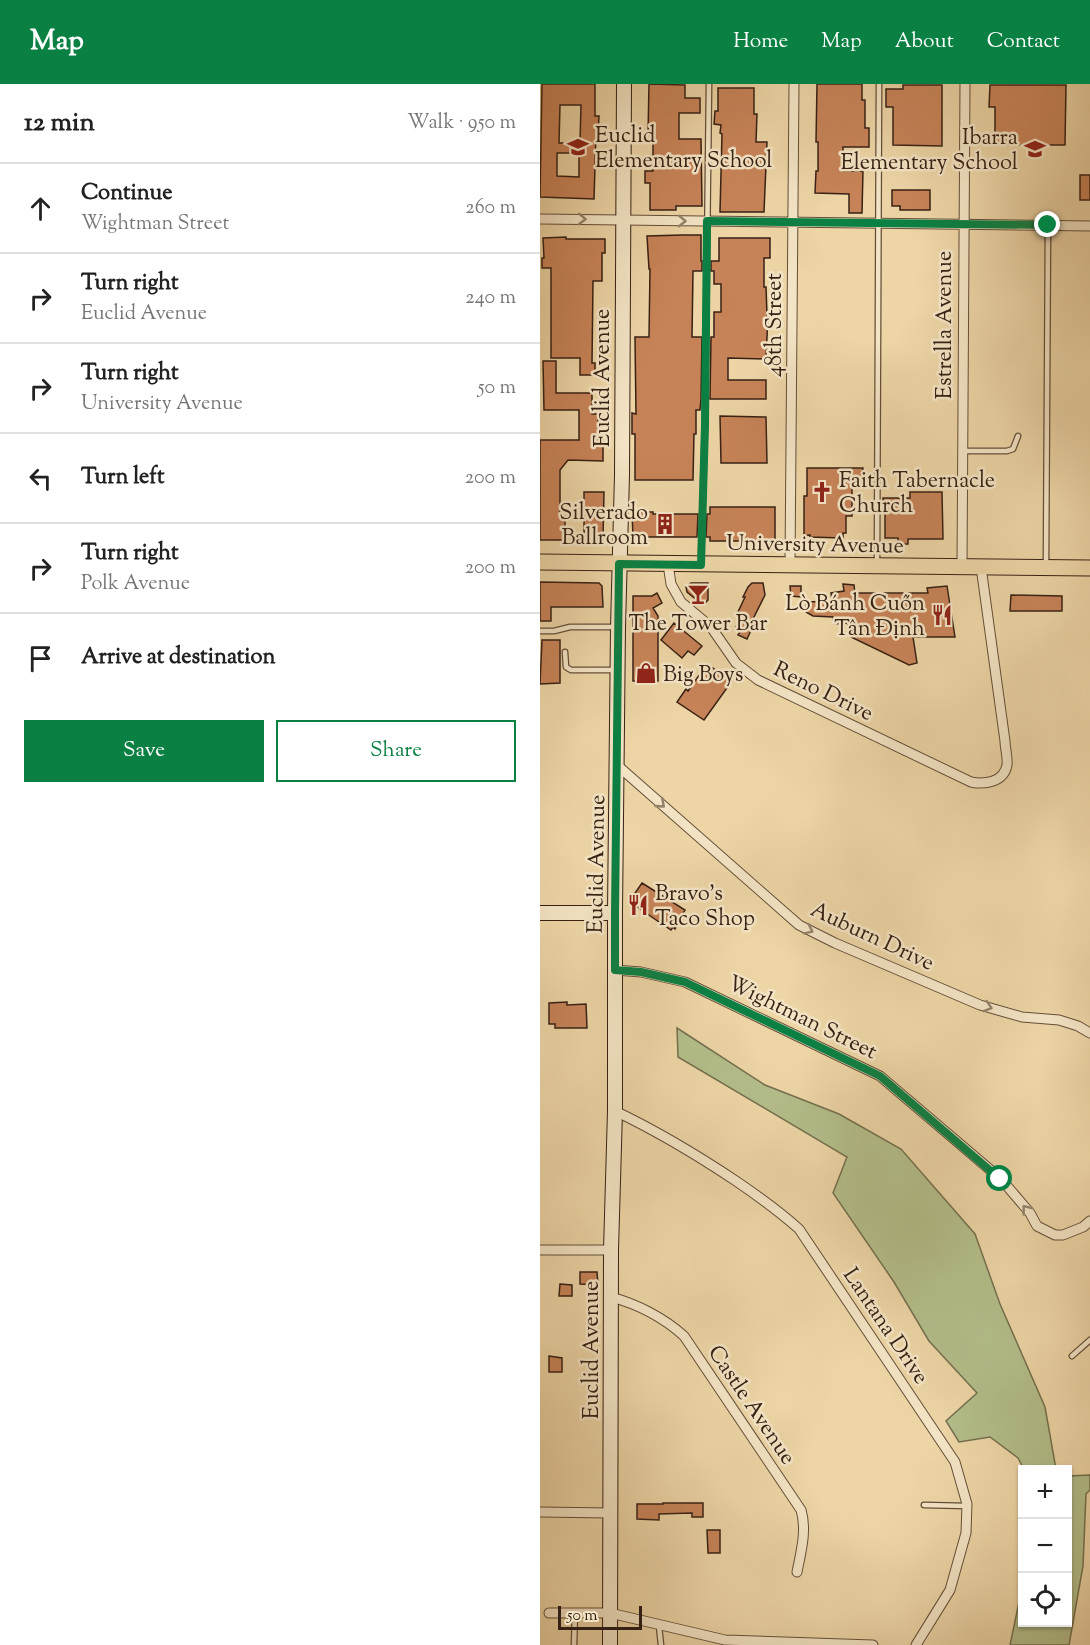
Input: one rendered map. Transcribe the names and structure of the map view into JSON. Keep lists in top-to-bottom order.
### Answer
{
  "streets": {
    "main road": ["Euclid Avenue", "University Avenue"],
    "street": [
      "48th Street",
      "Estrella Avenue",
      "Reno Drive",
      "Auburn Drive",
      "Wightman Street",
      "Lantana Drive",
      "Castle Avenue"
    ]
  },
  "crossings": [
    ["48th Street", "University Avenue"],
    ["Estrella Avenue", "University Avenue"],
    ["Euclid Avenue", "University Avenue"],
    ["Euclid Avenue", "Auburn Drive"],
    ["Euclid Avenue", "Wightman Street"],
    ["Euclid Avenue", "Lantana Drive"],
    ["Euclid Avenue", "Castle Avenue"],
    ["University Avenue", "Reno Drive"]
  ],
  "one_way": ["Auburn Drive", "Wightman Street"],
  "places": {
    "school or university": ["Euclid Elementary School", "Ibarra Elementary School"],
    "church": ["Faith Tabernacle Church"],
    "building": ["Silverado Ballroom"],
    "bar": ["The Tower Bar"],
    "restaurant": ["Lò Bánh Cuốn Tân Định", "Bravo's Taco Shop"],
    "shop": ["Big Boys"]
  },
  "scale_bar": "50 m",
  "page": {
    "header": "Map",
    "nav": [
      "Home",
      "Map",
      "About",
      "Contact"
    ],
    "heading": ["12 min", "Walk · 950 m"],
    "list": [
      ["Continue", "Wightman Street", "260 m"],
      ["Turn right", "Euclid Avenue", "240 m"],
      ["Turn right", "University Avenue", "50 m"],
      ["Turn left", "200 m"],
      ["Turn right", "Polk Avenue", "200 m"],
      "Arrive at destination"
    ],
    "buttons": ["Save", "Share"],
    "map_buttons": ["+", "−"],
    "scale": "50 m"
  }
}
